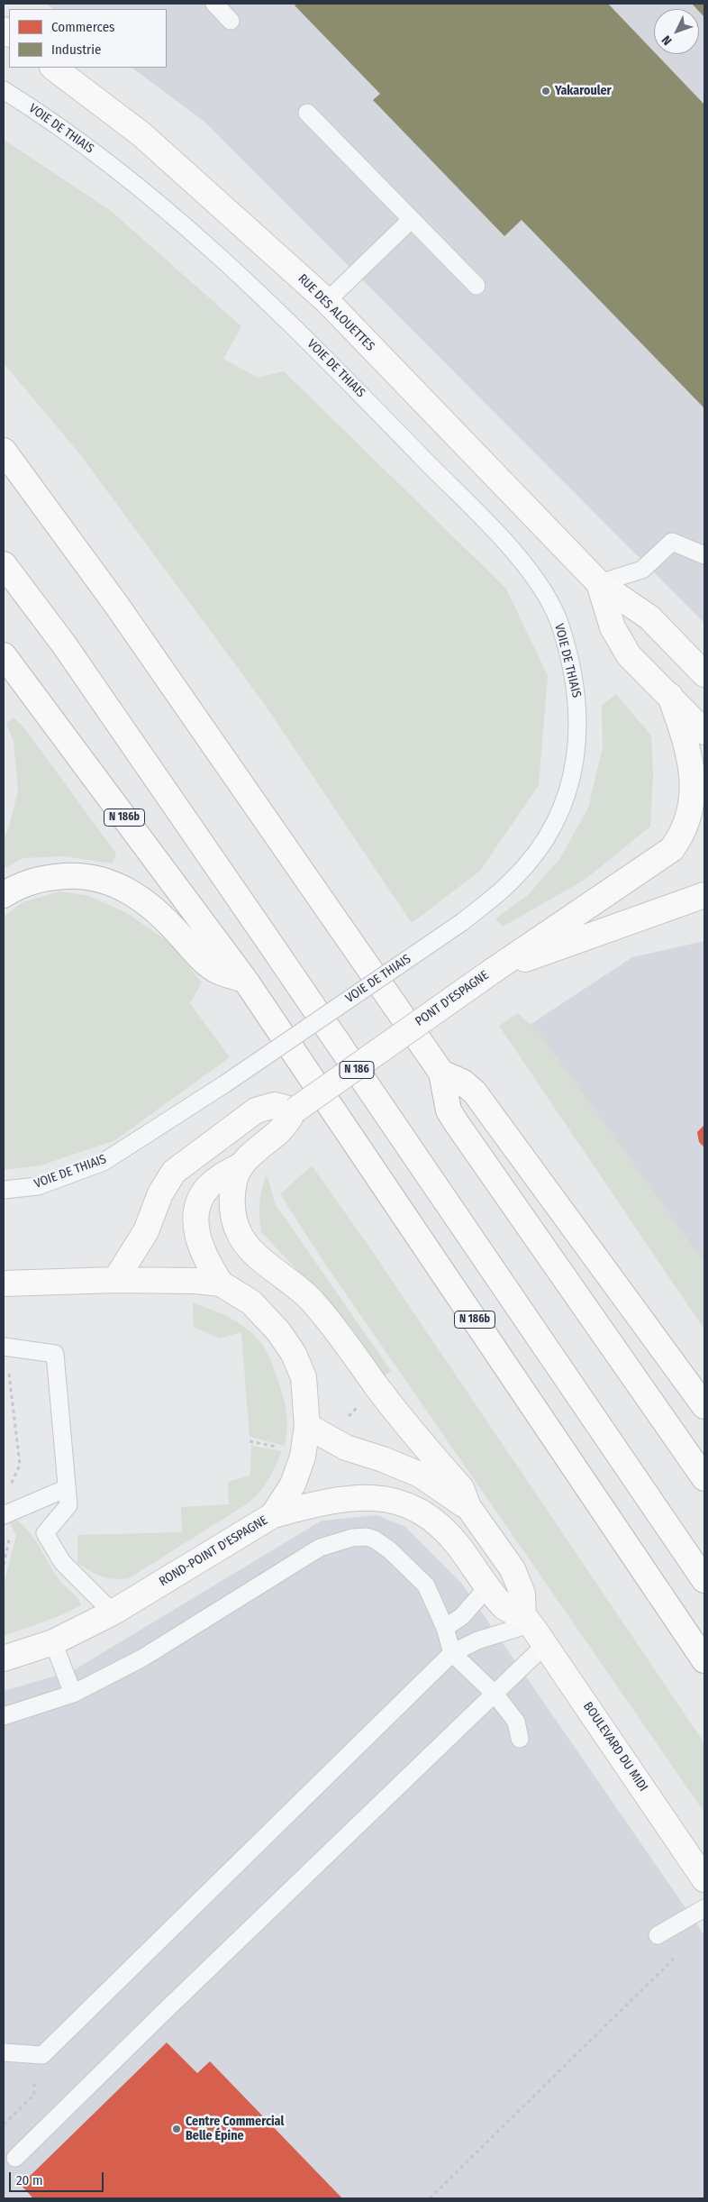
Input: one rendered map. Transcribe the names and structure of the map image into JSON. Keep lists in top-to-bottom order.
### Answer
{
  "streets": {
    "main road": [
      "RUE DES ALOUETTES",
      "N 186b",
      "PONT D'ESPAGNE",
      "N 186",
      "ROND-POINT D'ESPAGNE",
      "BOULEVARD DU MIDI"
    ],
    "lane": ["VOIE DE THIAIS"]
  },
  "crossings": [
    ["PONT D'ESPAGNE", "ROND-POINT D'ESPAGNE"]
  ],
  "places": ["Yakarouler", "Centre Commercial Belle Épine"],
  "legend": ["Commerces", "Industrie"],
  "scale_bar": "20 m",
  "north": "bottom left"
}
